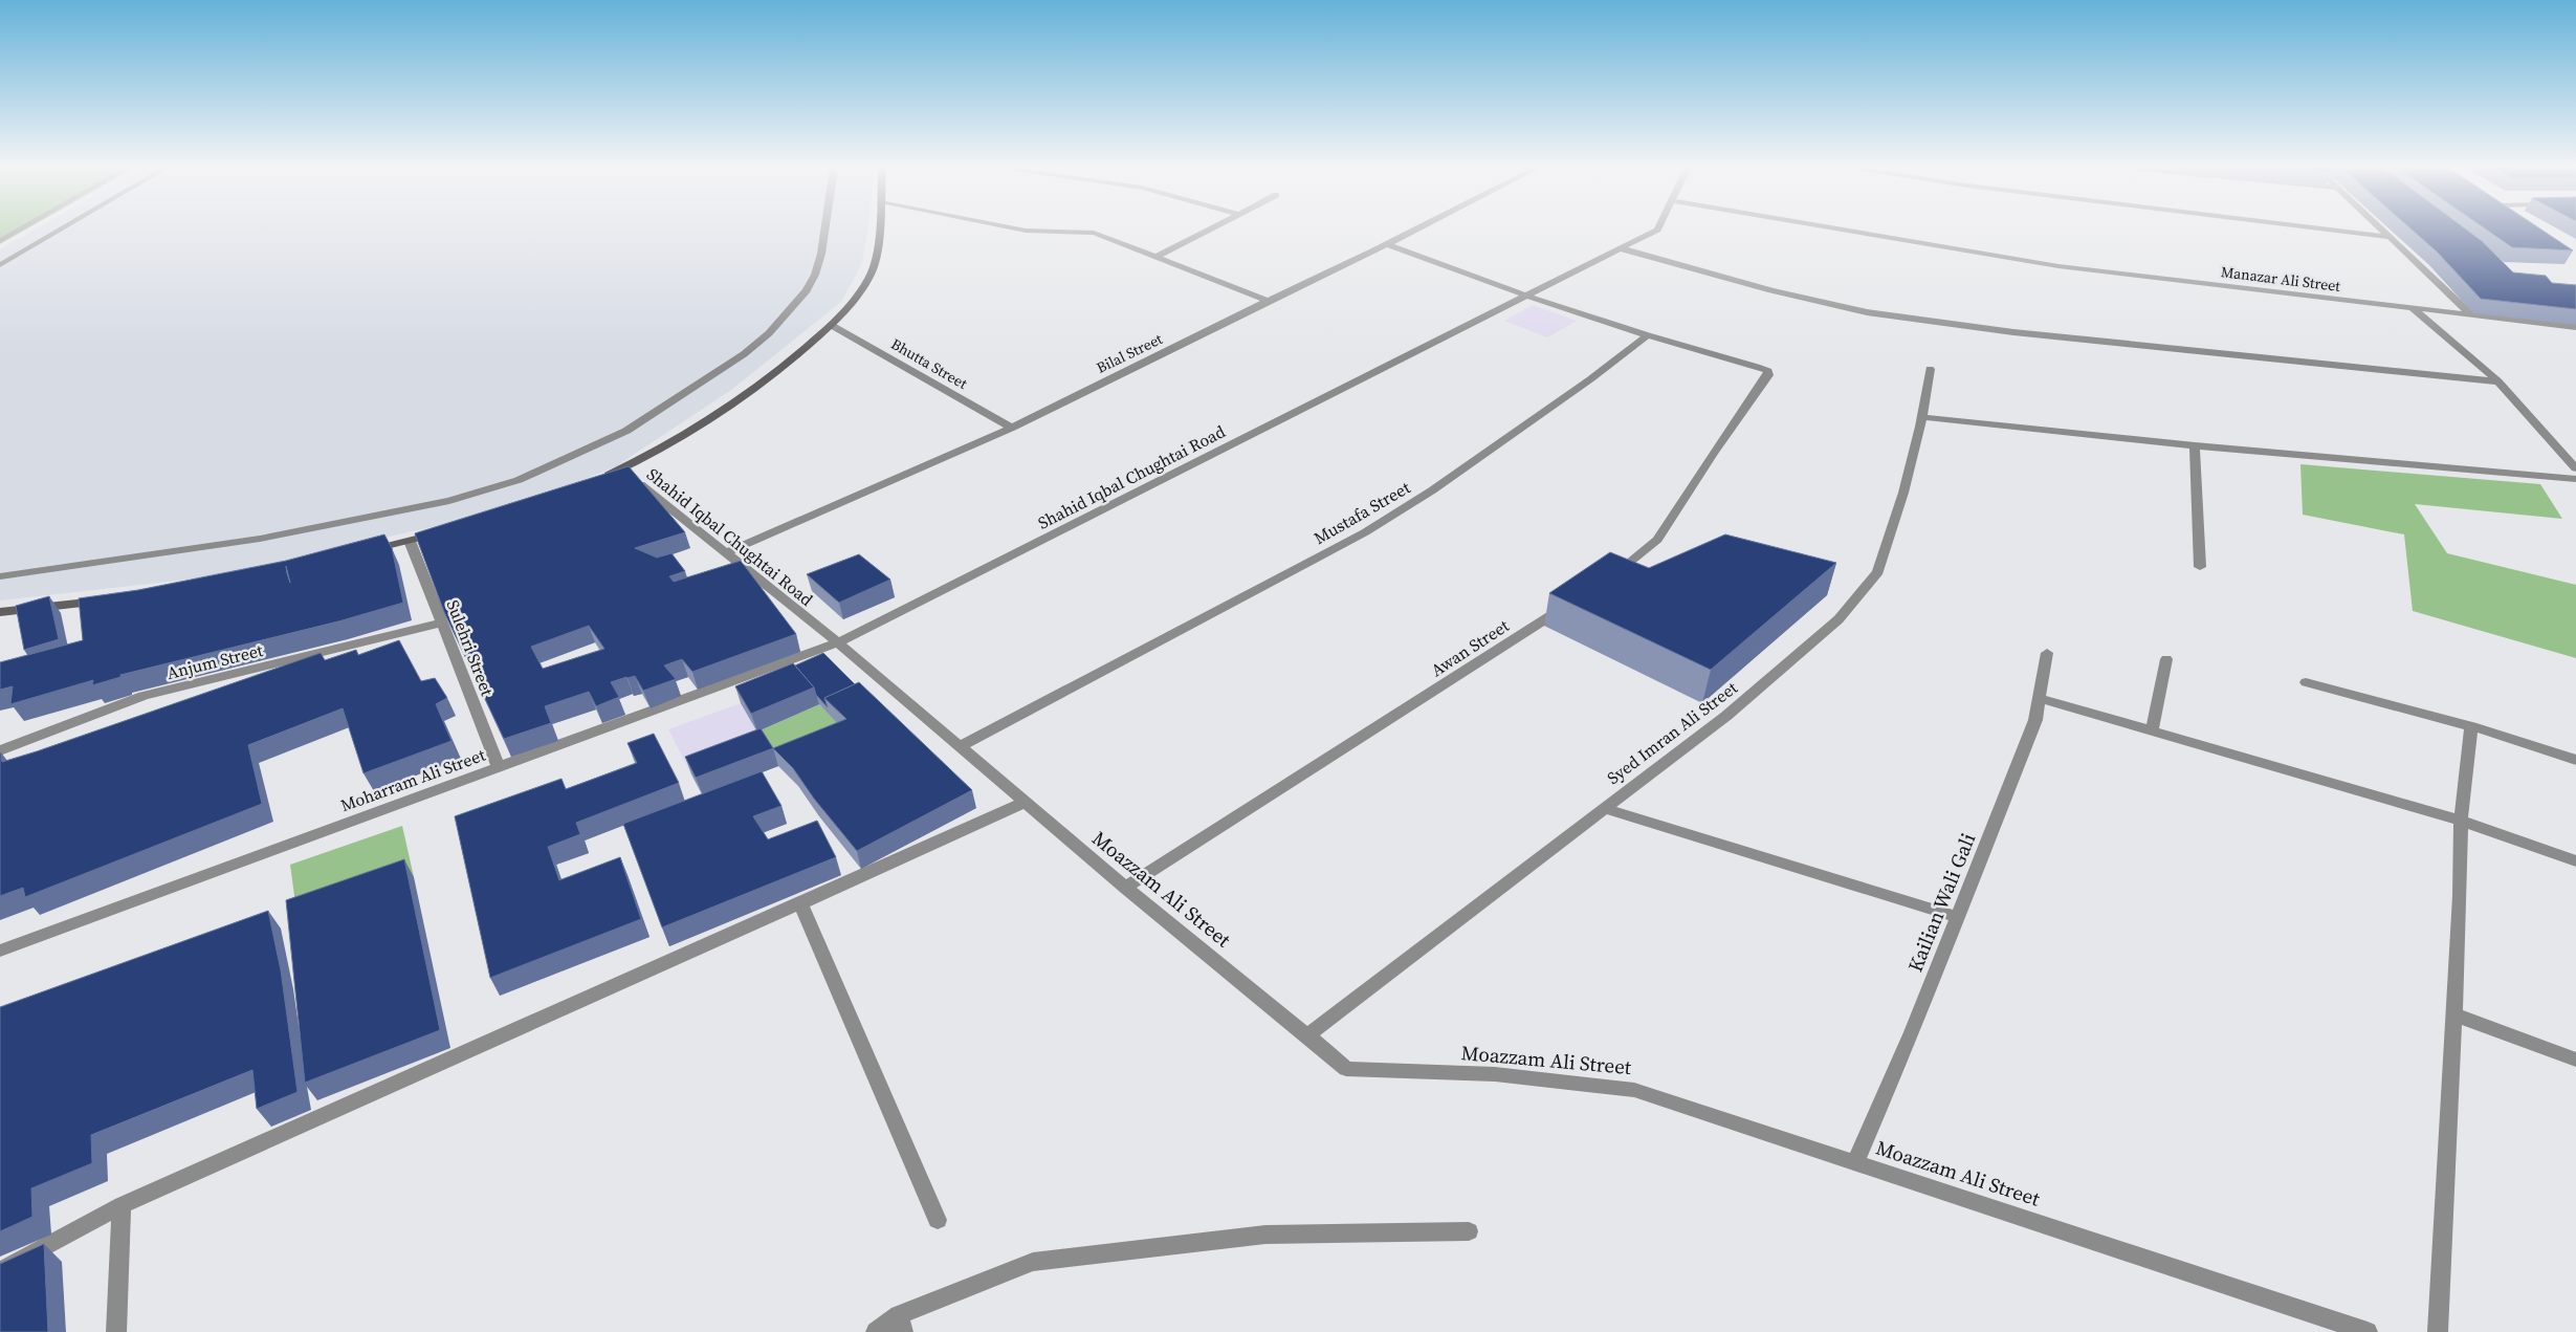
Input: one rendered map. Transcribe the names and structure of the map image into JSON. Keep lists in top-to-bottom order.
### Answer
{
  "streets": {
    "street": [
      "Manazar Ali Street",
      "Bilal Street",
      "Bhutta Street",
      "Shahid Iqbal Chughtai Road",
      "Mustafa Street",
      "Sulehri Street",
      "Awan Street",
      "Anjum Street",
      "Syed Imran Ali Street",
      "Moharram Ali Street",
      "Moazzam Ali Street",
      "Kailian Wali Gali"
    ]
  },
  "crossings": [
    ["Bilal Street", "Bhutta Street"],
    ["Bilal Street", "Shahid Iqbal Chughtai Road"],
    ["Shahid Iqbal Chughtai Road", "Moharram Ali Street"],
    ["Shahid Iqbal Chughtai Road", "Moazzam Ali Street"],
    ["Mustafa Street", "Moazzam Ali Street"],
    ["Sulehri Street", "Anjum Street"],
    ["Sulehri Street", "Moharram Ali Street"],
    ["Awan Street", "Moazzam Ali Street"],
    ["Syed Imran Ali Street", "Moazzam Ali Street"],
    ["Moharram Ali Street", "Moazzam Ali Street"],
    ["Moazzam Ali Street", "Kailian Wali Gali"]
  ]
}
